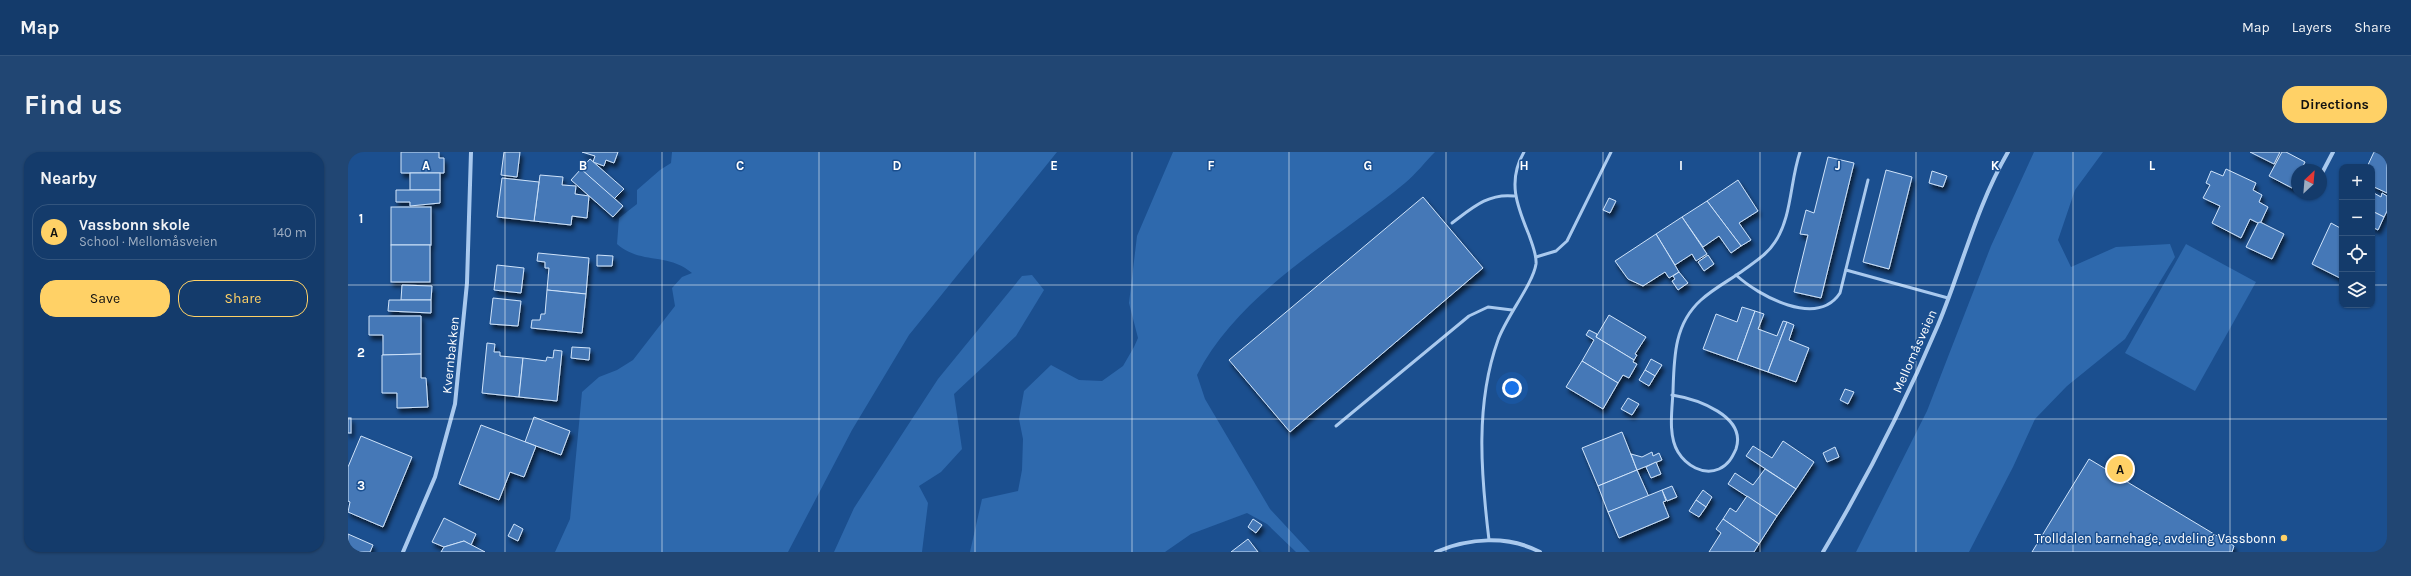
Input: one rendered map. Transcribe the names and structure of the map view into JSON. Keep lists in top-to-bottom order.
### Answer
{
  "streets": {
    "street": ["Mellomåsveien", "Kvernbakken"]
  },
  "places": ["Trolldalen barnehage, avdeling Vassbonn"],
  "north": "top right",
  "page": {
    "header": "Map",
    "nav": ["Map", "Layers", "Share"],
    "buttons": [
      "Directions",
      ["Save", "Share"]
    ],
    "title": "Find us",
    "heading": "Nearby",
    "map_buttons": ["+", "−"],
    "list": [
      {
        "mark": "A",
        "name": "Vassbonn skole",
        "note": "School · Mellomåsveien",
        "value": "140 m"
      }
    ],
    "pins": "A"
  },
  "grid": {
    "columns": [
      "A",
      "B",
      "C",
      "D",
      "E",
      "F",
      "G",
      "H",
      "I",
      "J",
      "K",
      "L"
    ],
    "rows": ["1", "2", "3"]
  }
}
